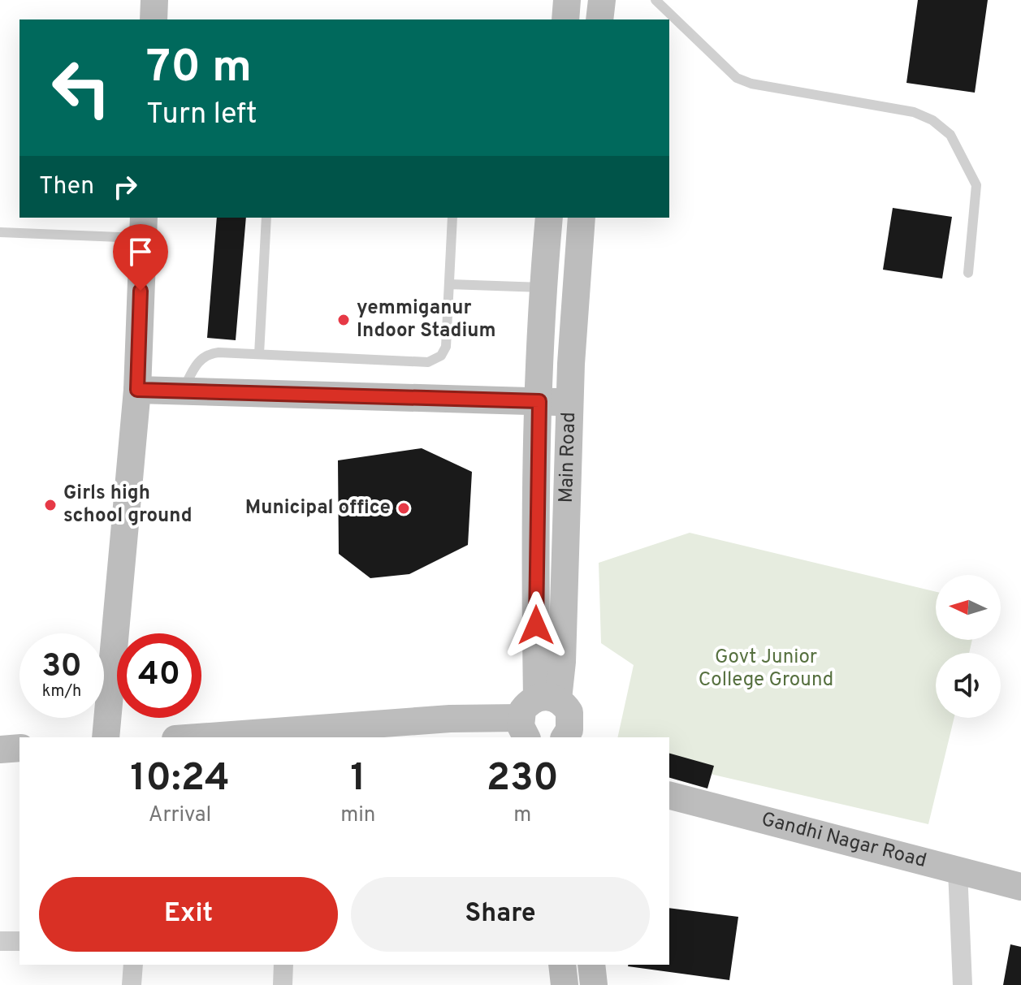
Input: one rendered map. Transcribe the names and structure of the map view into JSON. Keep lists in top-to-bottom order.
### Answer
{
  "streets": {
    "street": ["Main Road", "Gandhi Nagar Road"]
  },
  "parks": ["Govt Junior College Ground"],
  "places": ["yemmiganur Indoor Stadium", "Girls high school ground", "Municipal office"],
  "north": "left",
  "page": {
    "turn": ["70 m", "Turn left"],
    "then": "Then",
    "speed": "30 km/h",
    "limit": "40",
    "eta": [
      "10:24",
      "Arrival",
      "1",
      "min",
      "230",
      "m"
    ],
    "buttons": ["Exit", "Share"]
  }
}
